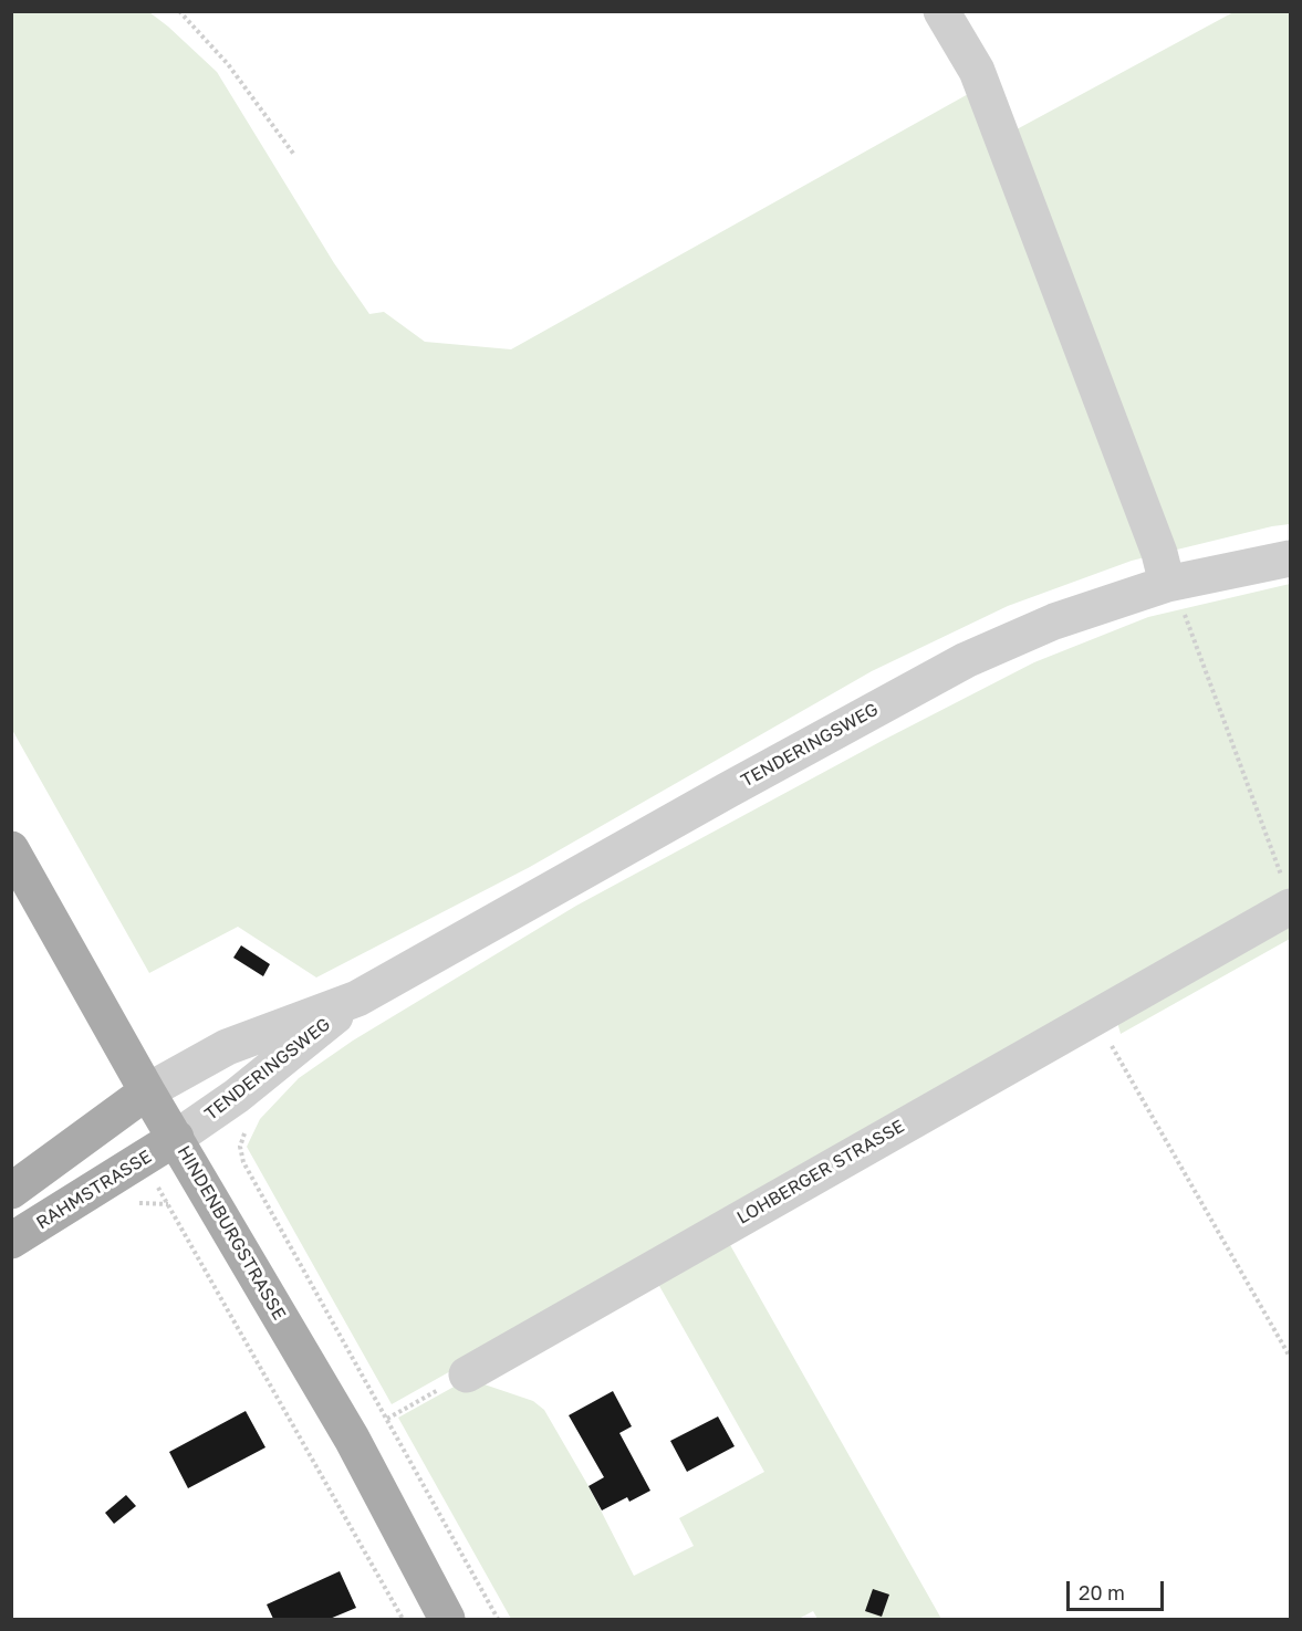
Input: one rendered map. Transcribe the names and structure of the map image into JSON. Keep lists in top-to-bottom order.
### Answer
{
  "streets": {
    "main road": ["RAHMSTRASSE", "HINDENBURGSTRASSE"],
    "street": ["TENDERINGSWEG", "LOHBERGER STRASSE"]
  },
  "crossings": [
    ["TENDERINGSWEG", "RAHMSTRASSE"],
    ["TENDERINGSWEG", "HINDENBURGSTRASSE"],
    ["RAHMSTRASSE", "HINDENBURGSTRASSE"]
  ],
  "scale_bar": "20 m"
}
